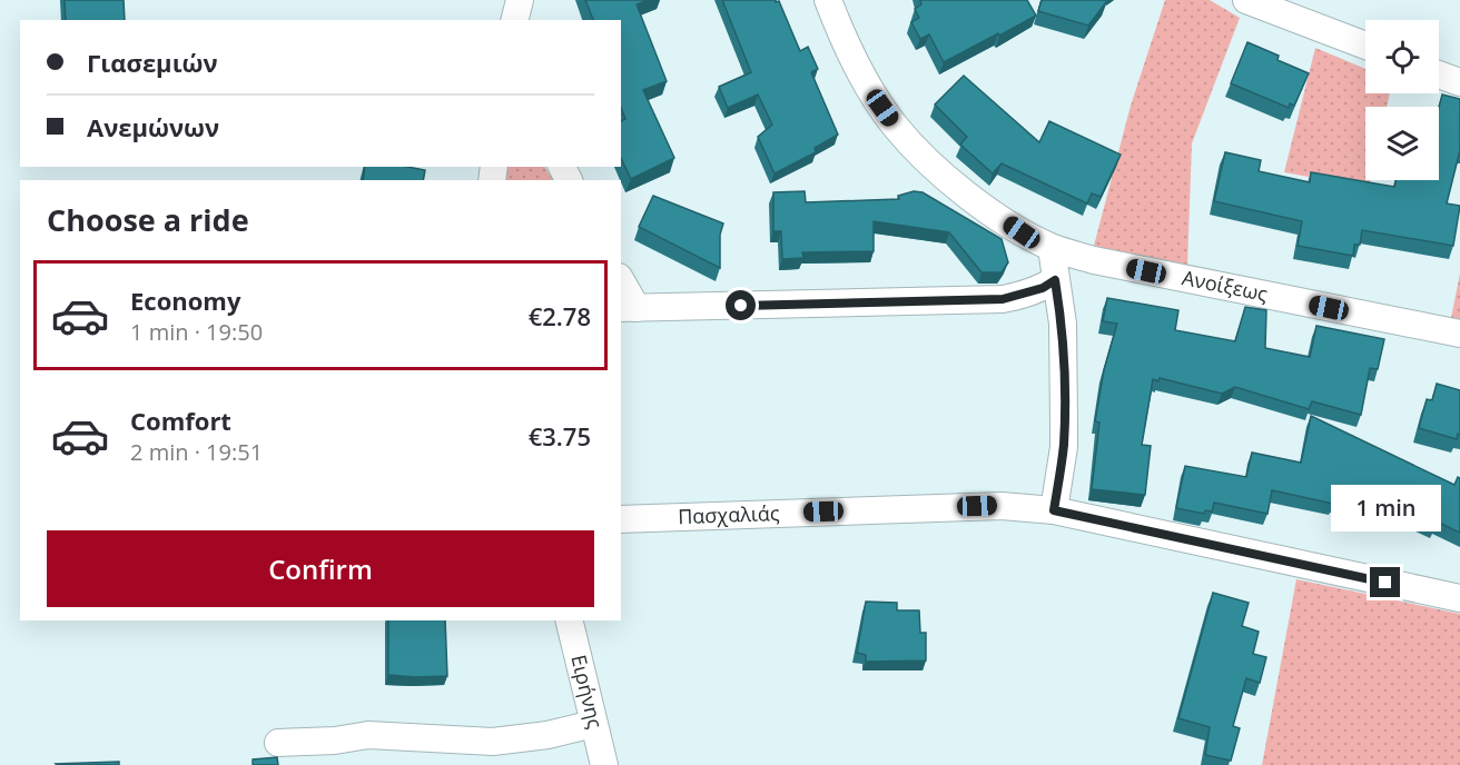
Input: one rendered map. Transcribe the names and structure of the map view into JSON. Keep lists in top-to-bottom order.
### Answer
{
  "streets": {
    "street": ["Ανοίξεως", "Πασχαλιάς", "Ειρήνης"]
  },
  "page": {
    "banner": ["Γιασεμιών", "Ανεμώνων"],
    "heading": "Choose a ride",
    "list": [
      {
        "name": "Economy",
        "note": "1 min · 19:50",
        "value": "€2.78"
      },
      {
        "name": "Comfort",
        "note": "2 min · 19:51",
        "value": "€3.75"
      }
    ],
    "bubble": "1 min",
    "buttons": "Confirm"
  }
}
